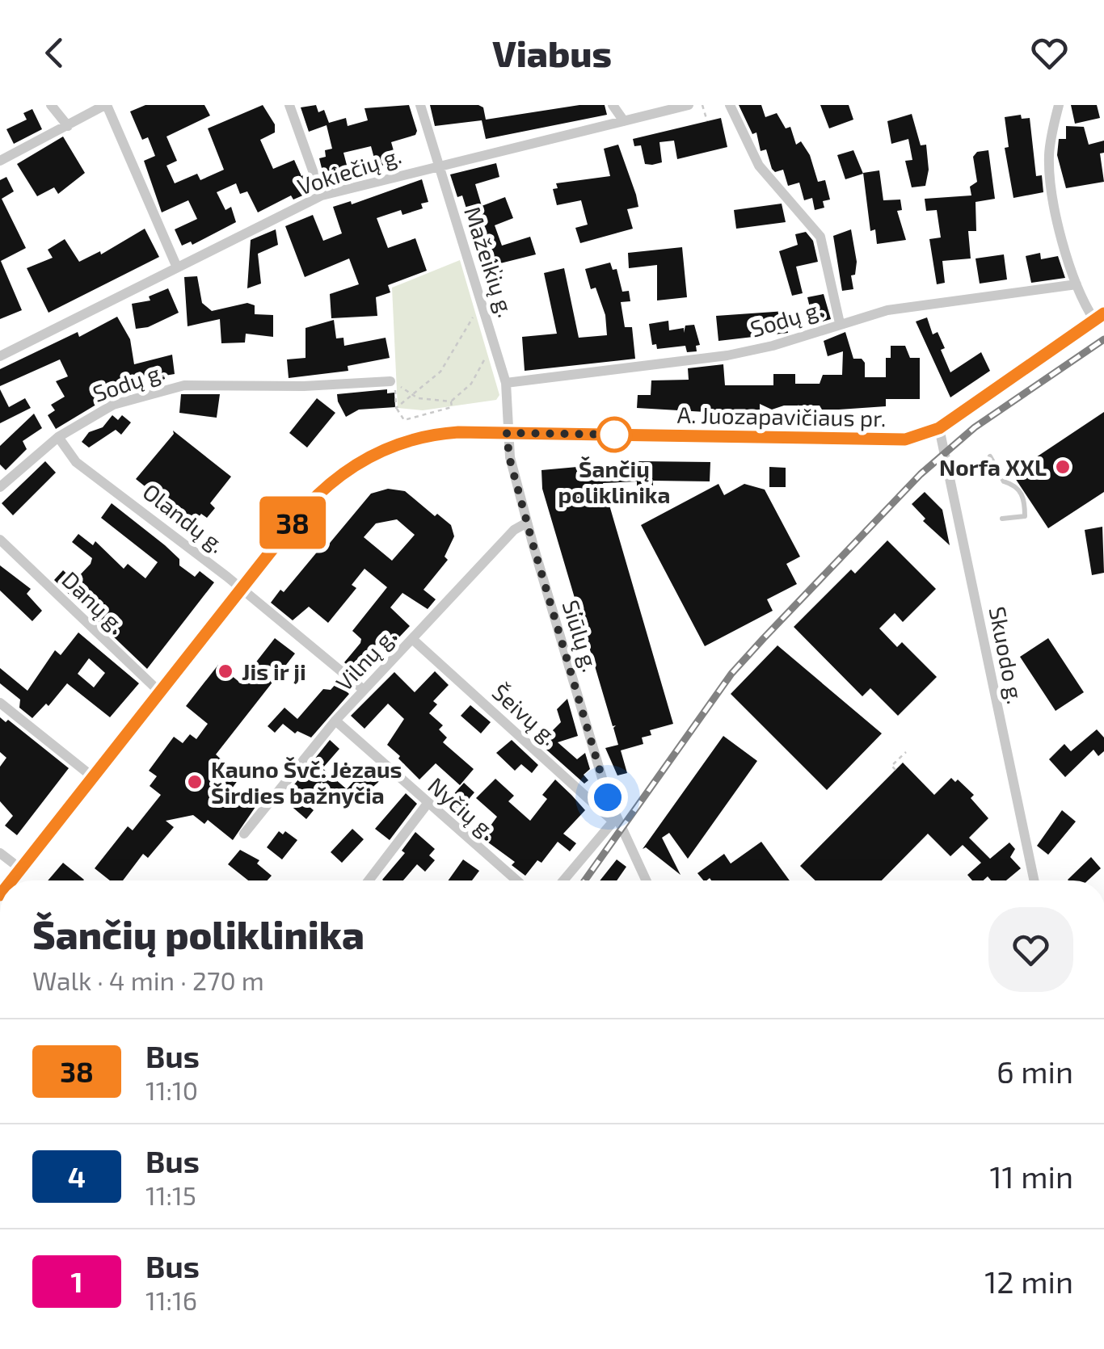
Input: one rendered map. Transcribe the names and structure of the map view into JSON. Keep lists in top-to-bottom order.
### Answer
{
  "streets": {
    "main road": ["A. Juozapavičiaus pr."],
    "street": [
      "Vokiečių g.",
      "Mažeikių g.",
      "Sodų g.",
      "Olandų g.",
      "Danų g.",
      "Siūlų g.",
      "Skuodo g.",
      "Vilnų g.",
      "Šeivų g.",
      "Nyčių g."
    ]
  },
  "crossings": [
    ["Vokiečių g.", "Mažeikių g."],
    ["Mažeikių g.", "Sodų g."],
    ["Mažeikių g.", "A. Juozapavičiaus pr."],
    ["Mažeikių g.", "Siūlų g."],
    ["Sodų g.", "Olandų g."],
    ["A. Juozapavičiaus pr.", "Olandų g."],
    ["A. Juozapavičiaus pr.", "Danų g."],
    ["A. Juozapavičiaus pr.", "Siūlų g."],
    ["A. Juozapavičiaus pr.", "Skuodo g."],
    ["Olandų g.", "Vilnų g."],
    ["Siūlų g.", "Vilnų g."],
    ["Siūlų g.", "Šeivų g."],
    ["Vilnų g.", "Šeivų g."],
    ["Vilnų g.", "Nyčių g."]
  ],
  "places": [
    "Šančių poliklinika",
    "Norfa XXL",
    "Jis ir ji",
    "Kauno Švč. Jėzaus Širdies bažnyčia"
  ],
  "lines": ["bus line 38"],
  "page": {
    "header": "Viabus",
    "on_map": "38",
    "heading": ["Šančių poliklinika", "Walk · 4 min · 270 m"],
    "list": [
      {
        "mark": "38",
        "name": "Bus",
        "note": "11:10",
        "value": "6 min"
      },
      {
        "mark": "4",
        "name": "Bus",
        "note": "11:15",
        "value": "11 min"
      },
      {
        "mark": "1",
        "name": "Bus",
        "note": "11:16",
        "value": "12 min"
      }
    ]
  }
}
